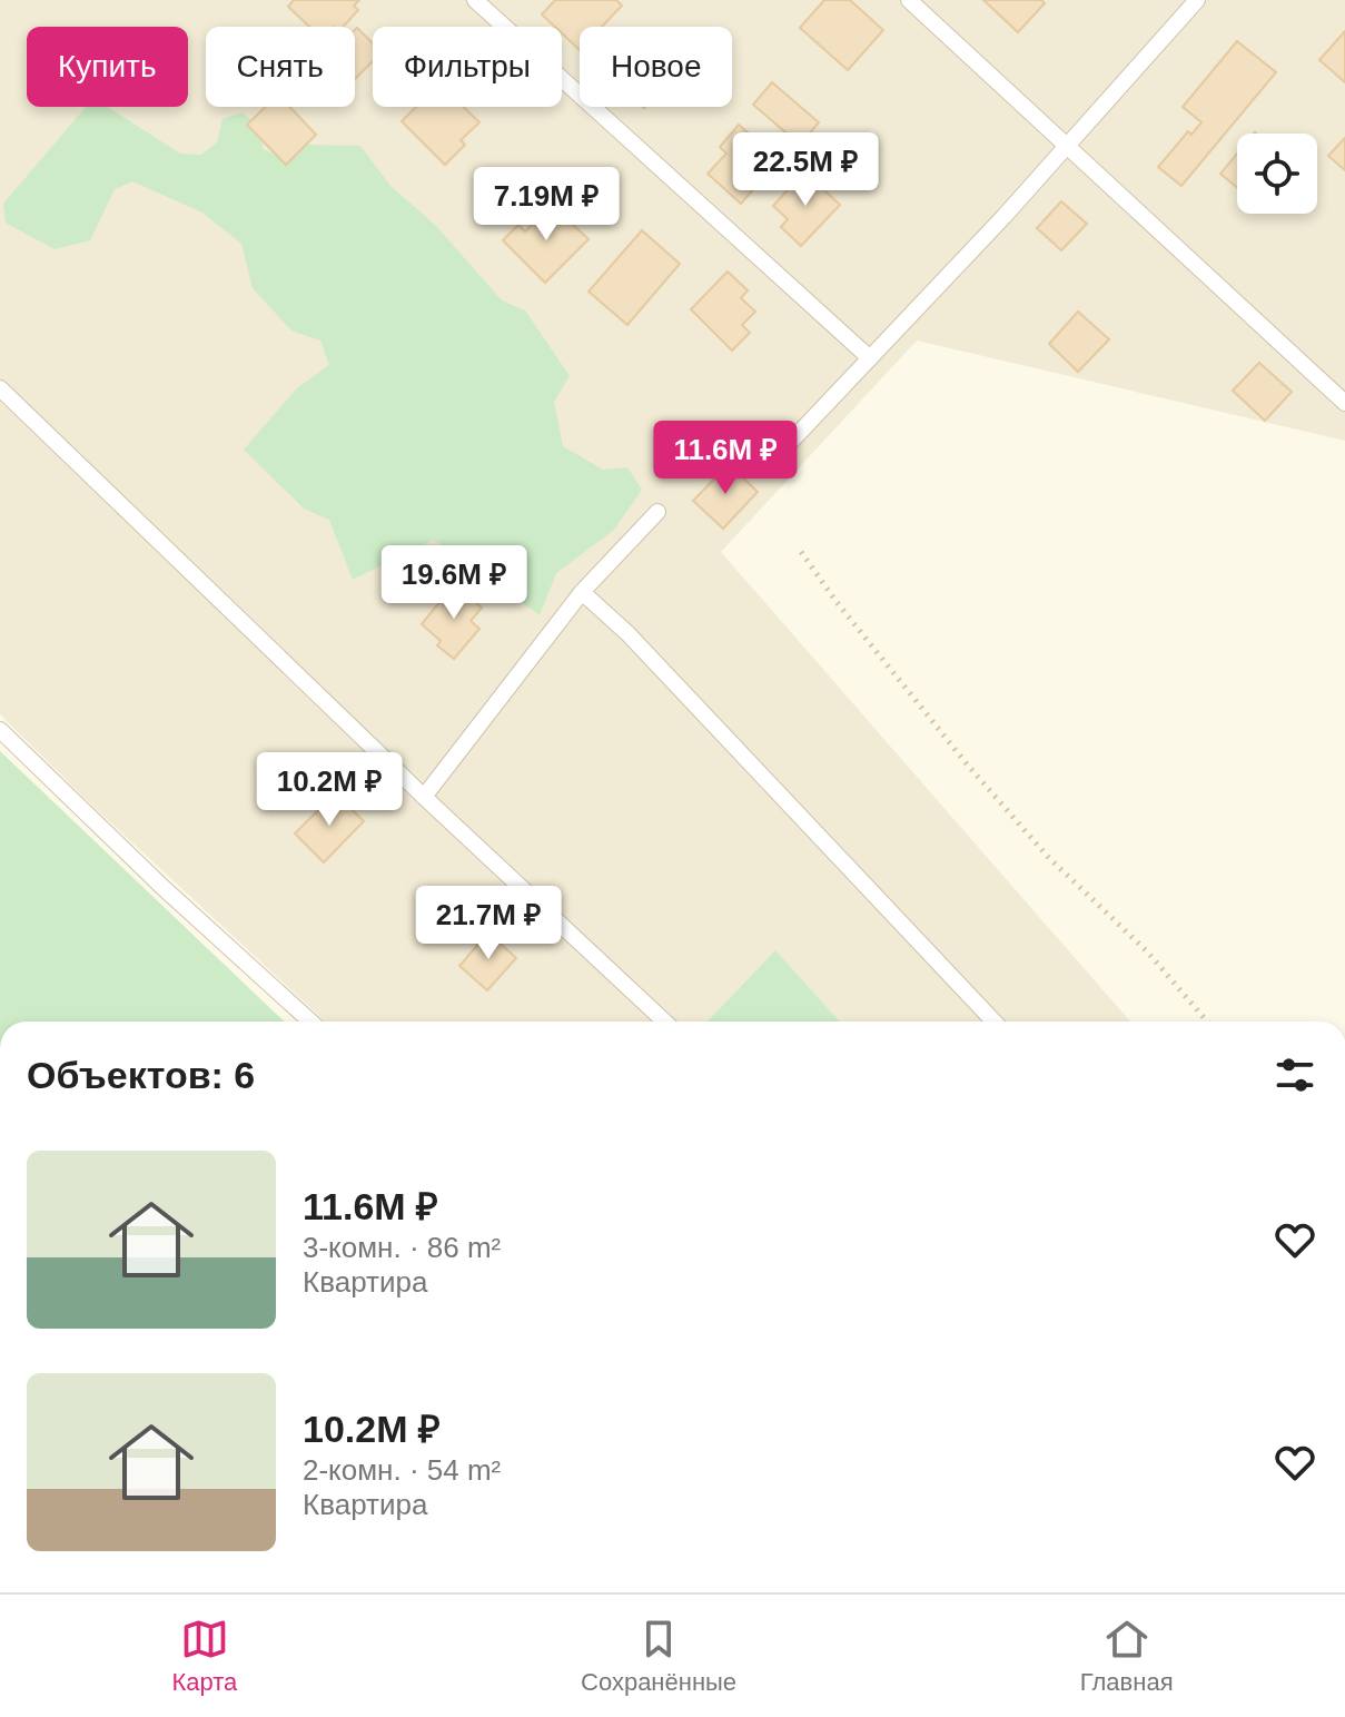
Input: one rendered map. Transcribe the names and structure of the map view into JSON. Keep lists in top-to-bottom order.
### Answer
{
  "page": {
    "chip": [
      "Купить",
      "Снять",
      "Фильтры",
      "Новое"
    ],
    "price": [
      "22.5M ₽",
      "7.19M ₽",
      "11.6M ₽",
      "19.6M ₽",
      "10.2M ₽",
      "21.7M ₽"
    ],
    "heading": "Объектов: 6",
    "list": [
      {
        "name": "11.6M ₽",
        "note": "3-комн. · 86 m² · Квартира"
      },
      {
        "name": "10.2M ₽",
        "note": "2-комн. · 54 m² · Квартира"
      }
    ],
    "tabs": ["Карта", "Сохранённые", "Главная"]
  }
}
